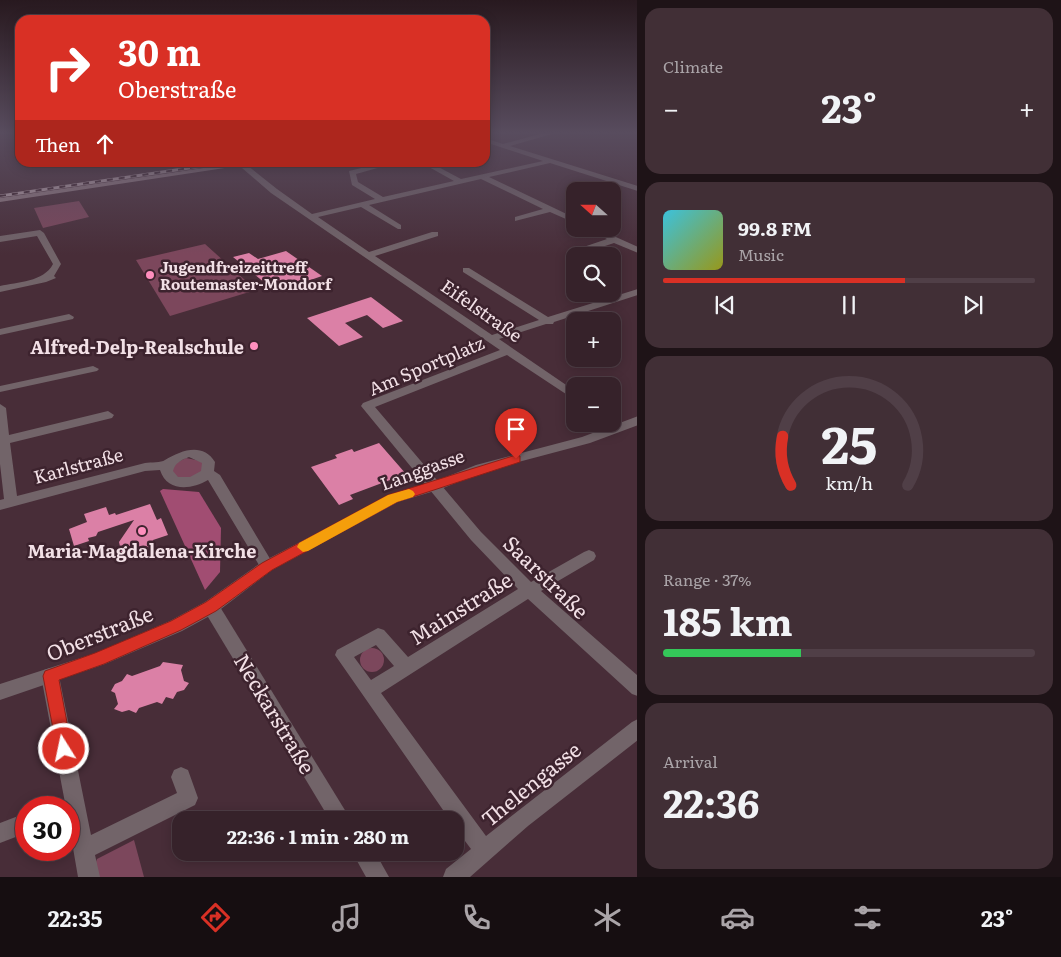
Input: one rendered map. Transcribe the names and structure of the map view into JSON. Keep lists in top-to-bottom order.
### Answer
{
  "streets": {
    "street": [
      "Eifelstraße",
      "Am Sportplatz",
      "Karlstraße",
      "Langgasse",
      "Saarstraße",
      "Mainstraße",
      "Oberstraße",
      "Neckarstraße",
      "Thelengasse"
    ]
  },
  "crossings": [
    ["Eifelstraße", "Am Sportplatz"],
    ["Am Sportplatz", "Langgasse"],
    ["Am Sportplatz", "Saarstraße"],
    ["Karlstraße", "Langgasse"],
    ["Langgasse", "Saarstraße"],
    ["Langgasse", "Oberstraße"],
    ["Langgasse", "Neckarstraße"],
    ["Saarstraße", "Mainstraße"],
    ["Mainstraße", "Thelengasse"],
    ["Oberstraße", "Neckarstraße"]
  ],
  "places": ["Jugendfreizeittreff Routemaster-Mondorf", "Alfred-Delp-Realschule", "Maria-Magdalena-Kirche"],
  "north": "left",
  "page": {
    "tile": [
      "Climate",
      ["Range · 37%", "185 km"],
      ["Arrival", "22:36"]
    ],
    "turn": ["30 m", "Oberstraße"],
    "heat": ["−", "23°", "+"],
    "then": "Then",
    "map_buttons": ["+", "−"],
    "song": ["99.8 FM", "Music"],
    "limit": "30",
    "trip": "22:36 · 1 min · 280 m",
    "tabs": ["22:35", "23°"],
    "gauge": ["25", "km/h"]
  }
}
